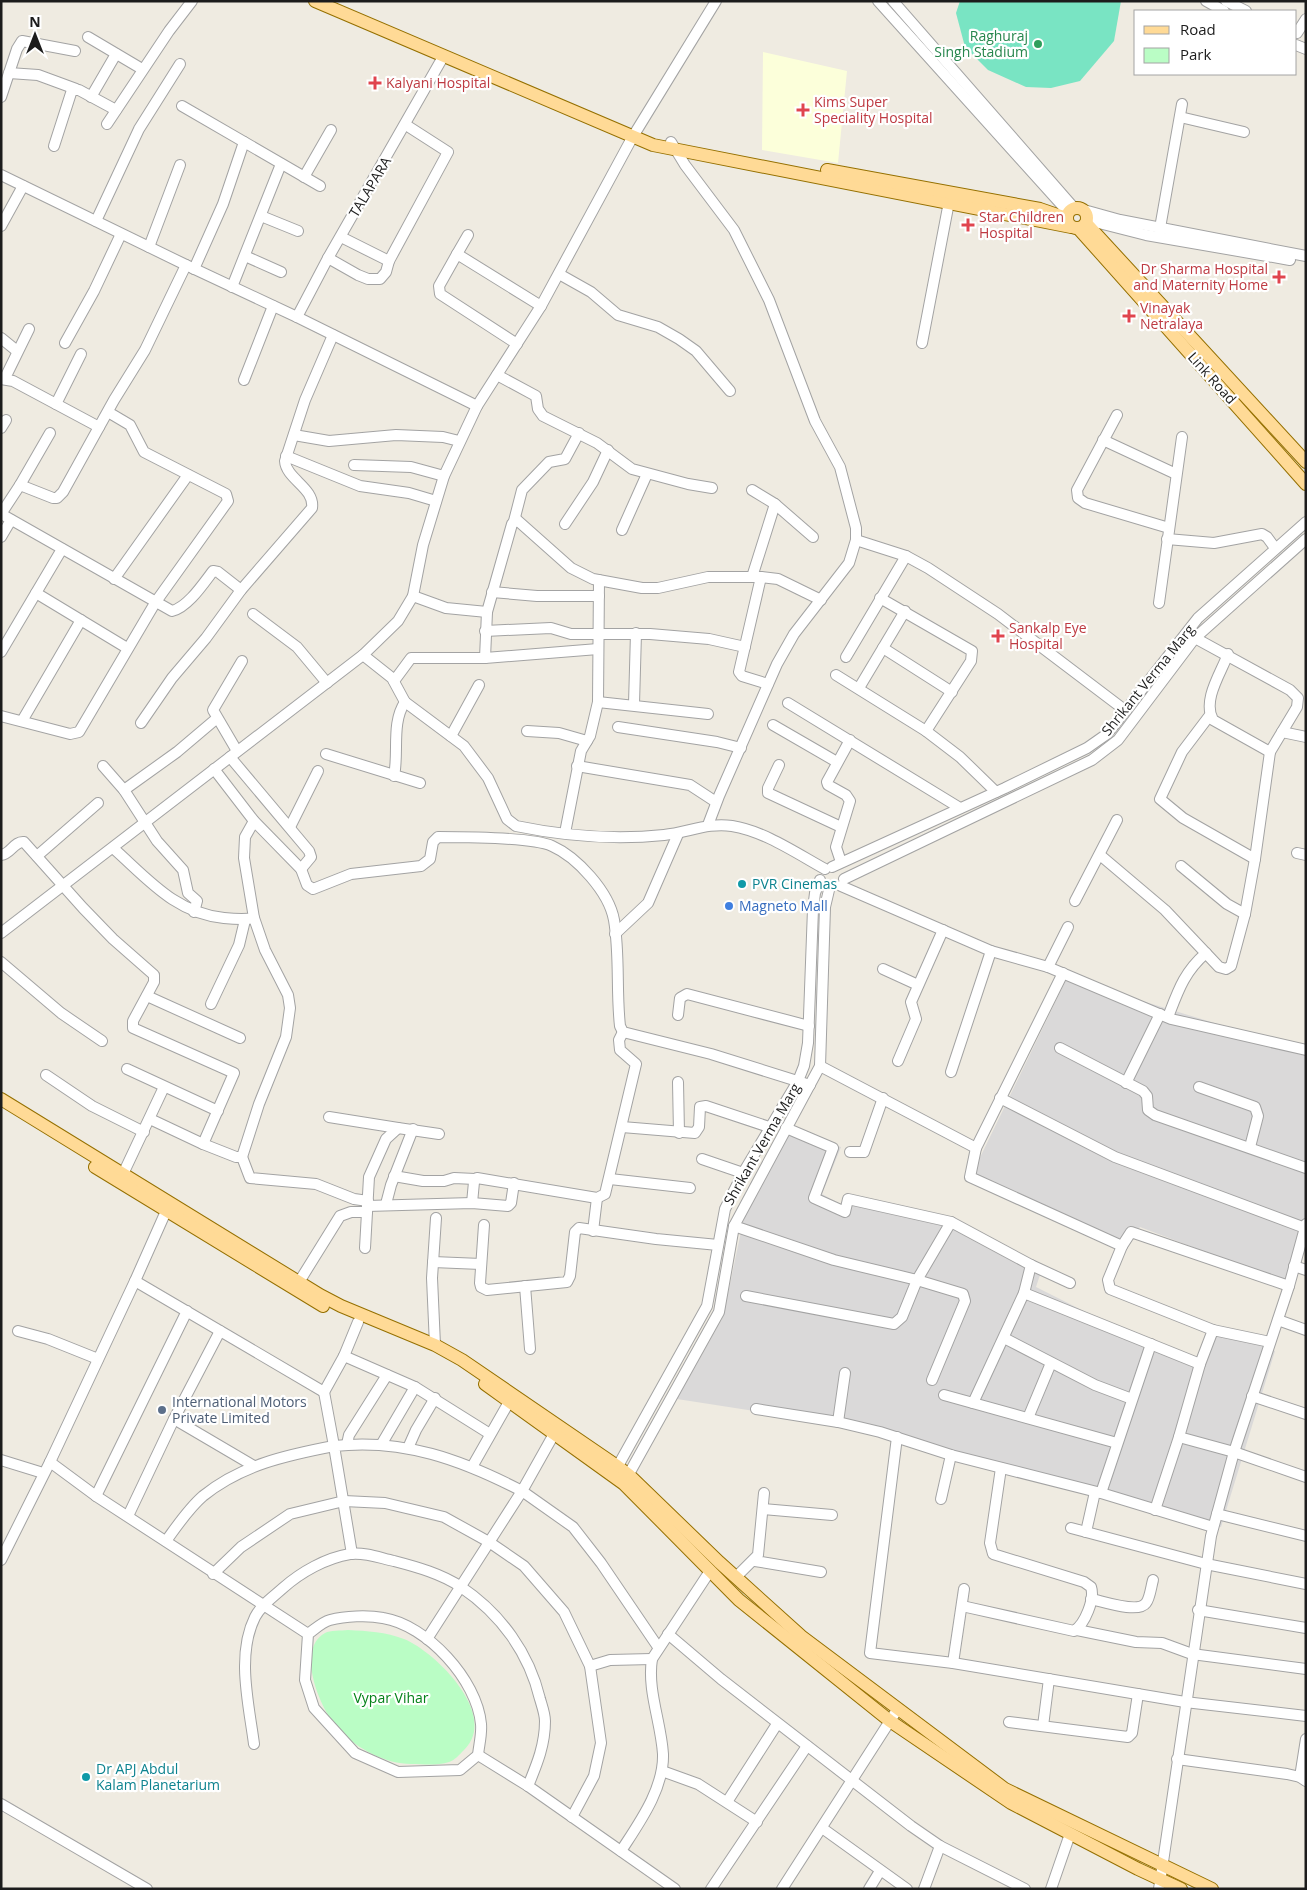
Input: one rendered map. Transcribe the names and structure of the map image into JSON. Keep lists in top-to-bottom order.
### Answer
{
  "streets": {
    "main road": ["Link Road"],
    "street": ["TALAPARA", "Shrikant Verma Marg"]
  },
  "parks": ["Vypar Vihar"],
  "places": {
    "other": [
      "Raghuraj Singh Stadium",
      "PVR Cinemas",
      "Magneto Mall",
      "International Motors Private Limited",
      "Dr APJ Abdul Kalam Planetarium"
    ],
    "health": [
      "Kalyani Hospital",
      "Kims Super Speciality Hospital",
      "Star Children Hospital",
      "Dr Sharma Hospital and Maternity Home",
      "Vinayak Netralaya",
      "Sankalp Eye Hospital"
    ]
  },
  "legend": ["Road", "Park"],
  "north": "top"
}
